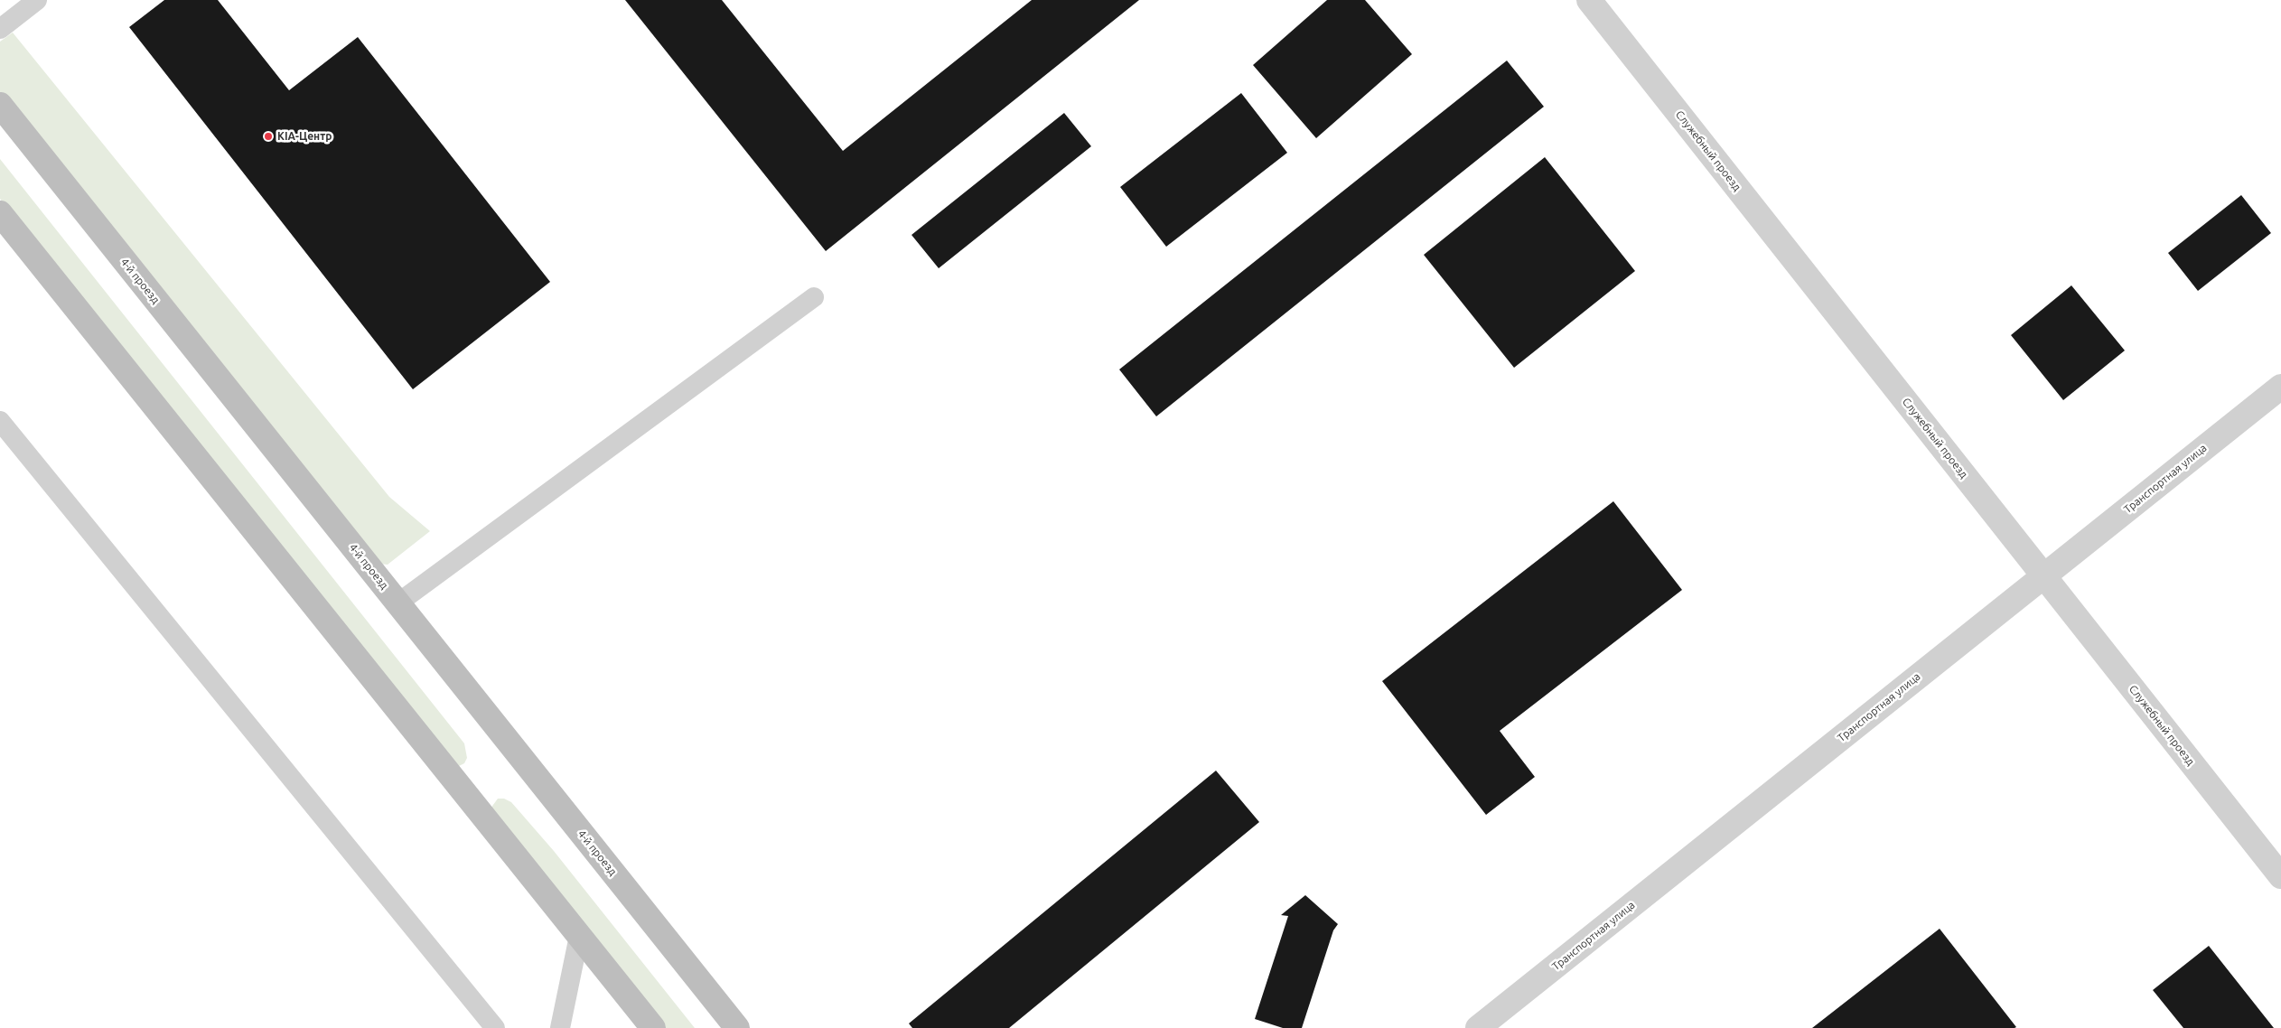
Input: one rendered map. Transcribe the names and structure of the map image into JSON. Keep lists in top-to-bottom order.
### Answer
{
  "streets": {
    "main road": ["4-й проезд"],
    "street": ["Служебный проезд", "Транспортная улица"]
  },
  "crossings": [
    ["Служебный проезд", "Транспортная улица"]
  ],
  "places": ["KIA-Центр"]
}
